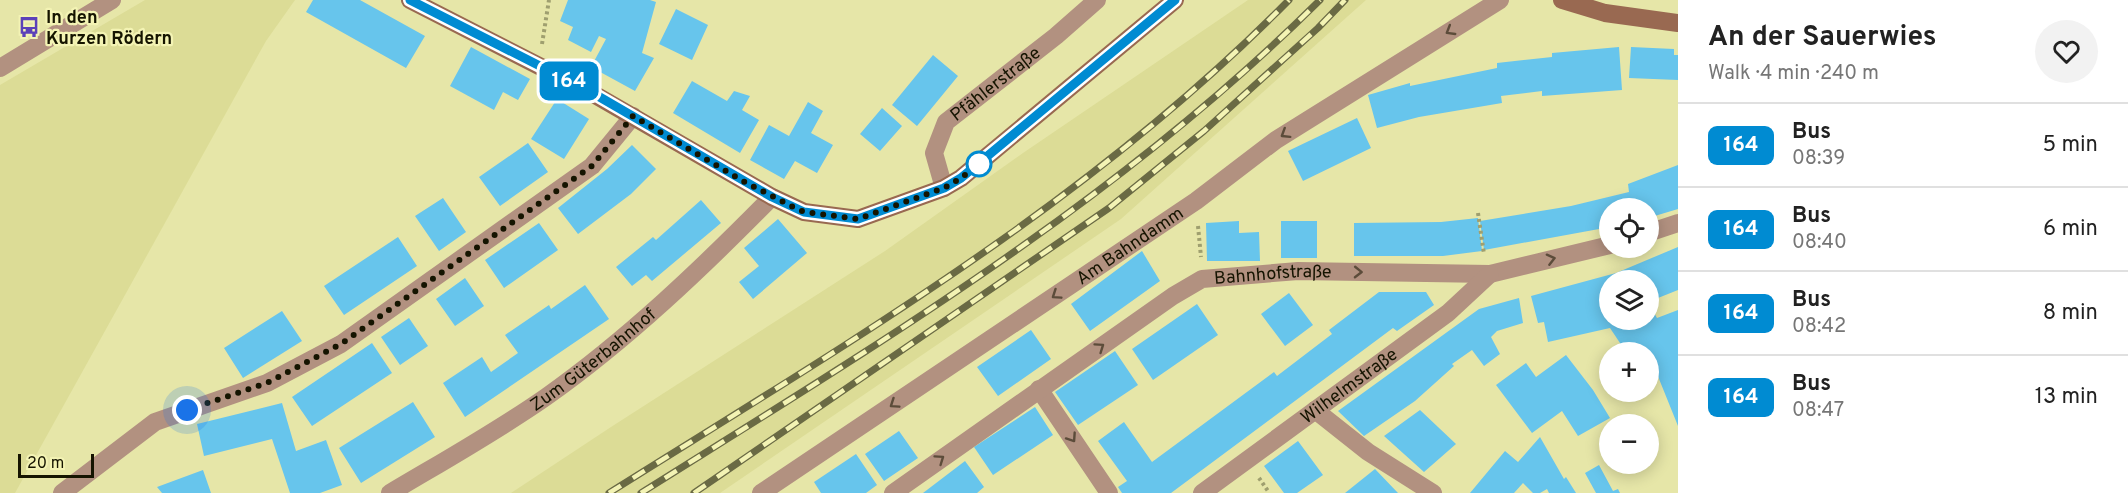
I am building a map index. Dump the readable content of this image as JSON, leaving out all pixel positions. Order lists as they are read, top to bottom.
{
  "streets": {
    "street": [
      "Pfählerstraße",
      "Am Bahndamm",
      "Bahnhofstraße",
      "Zum Güterbahnhof",
      "Wilhelmstraße"
    ]
  },
  "crossings": [
    ["Bahnhofstraße", "Wilhelmstraße"]
  ],
  "one_way": ["Am Bahndamm", "Bahnhofstraße"],
  "places": {
    "bus stop": ["In den Kurzen Rödern"]
  },
  "lines": ["bus line 164"],
  "scale_bar": "20 m",
  "page": {
    "on_map": "164",
    "heading": ["An der Sauerwies", "Walk · 4 min · 240 m"],
    "list": [
      {
        "mark": "164",
        "name": "Bus",
        "note": "08:39",
        "value": "5 min"
      },
      {
        "mark": "164",
        "name": "Bus",
        "note": "08:40",
        "value": "6 min"
      },
      {
        "mark": "164",
        "name": "Bus",
        "note": "08:42",
        "value": "8 min"
      },
      {
        "mark": "164",
        "name": "Bus",
        "note": "08:47",
        "value": "13 min"
      }
    ],
    "map_buttons": ["+", "−"],
    "scale": "20 m"
  }
}
